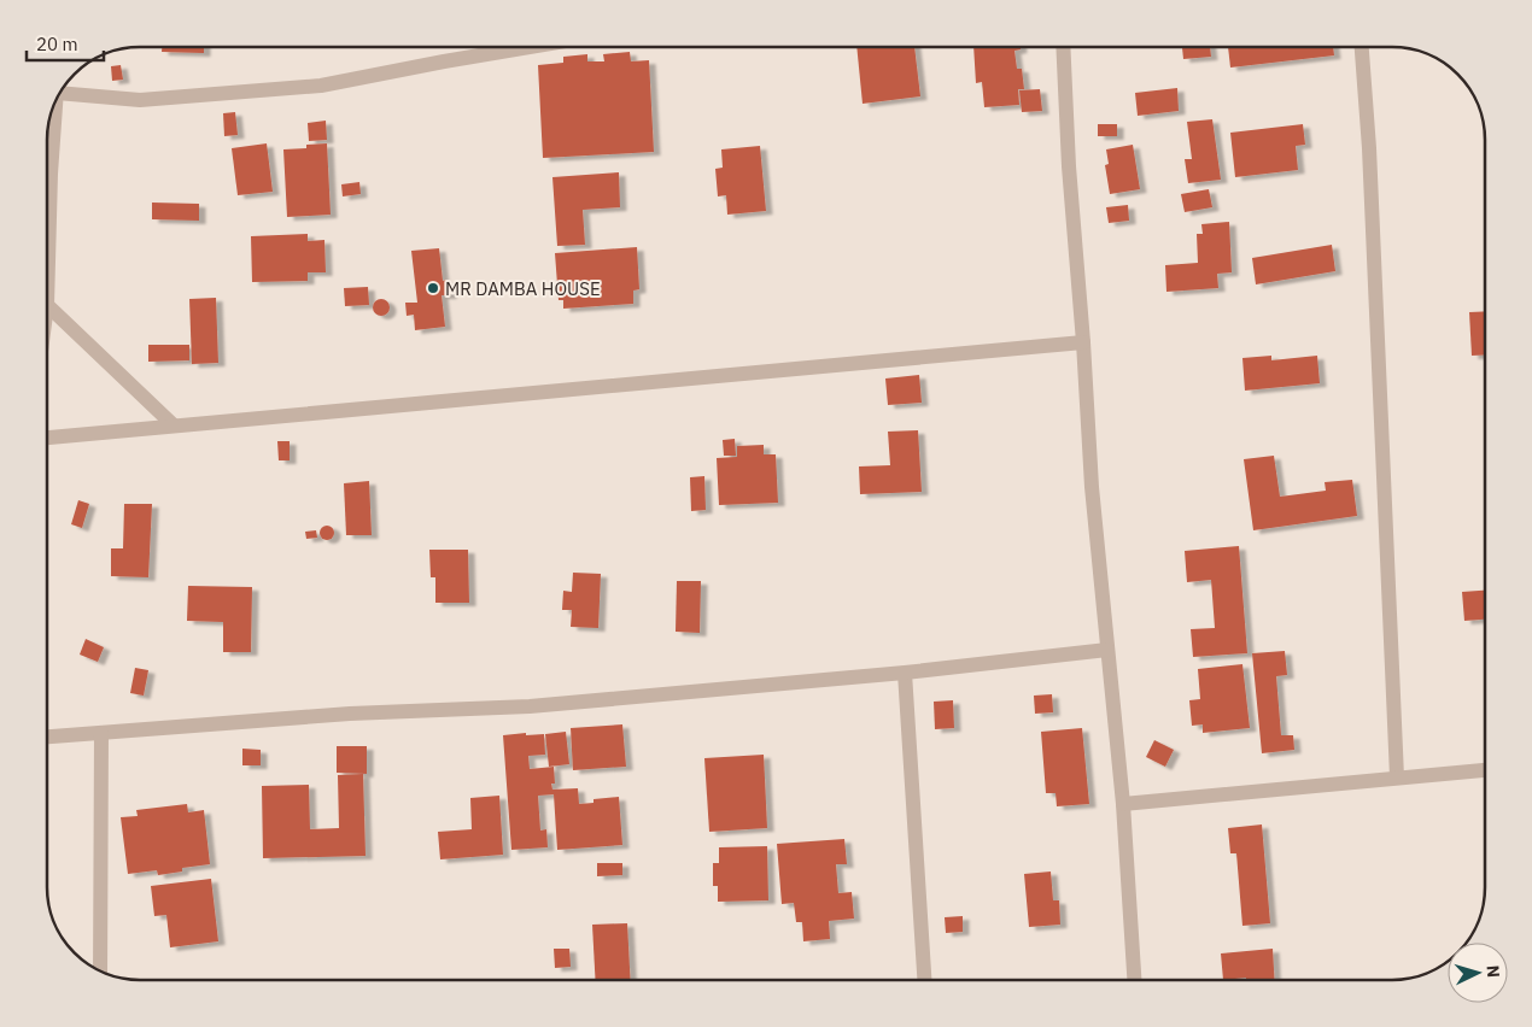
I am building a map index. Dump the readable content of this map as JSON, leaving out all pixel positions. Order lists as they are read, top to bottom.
{
  "places": ["MR DAMBA HOUSE"],
  "scale_bar": "20 m",
  "north": "right"
}
